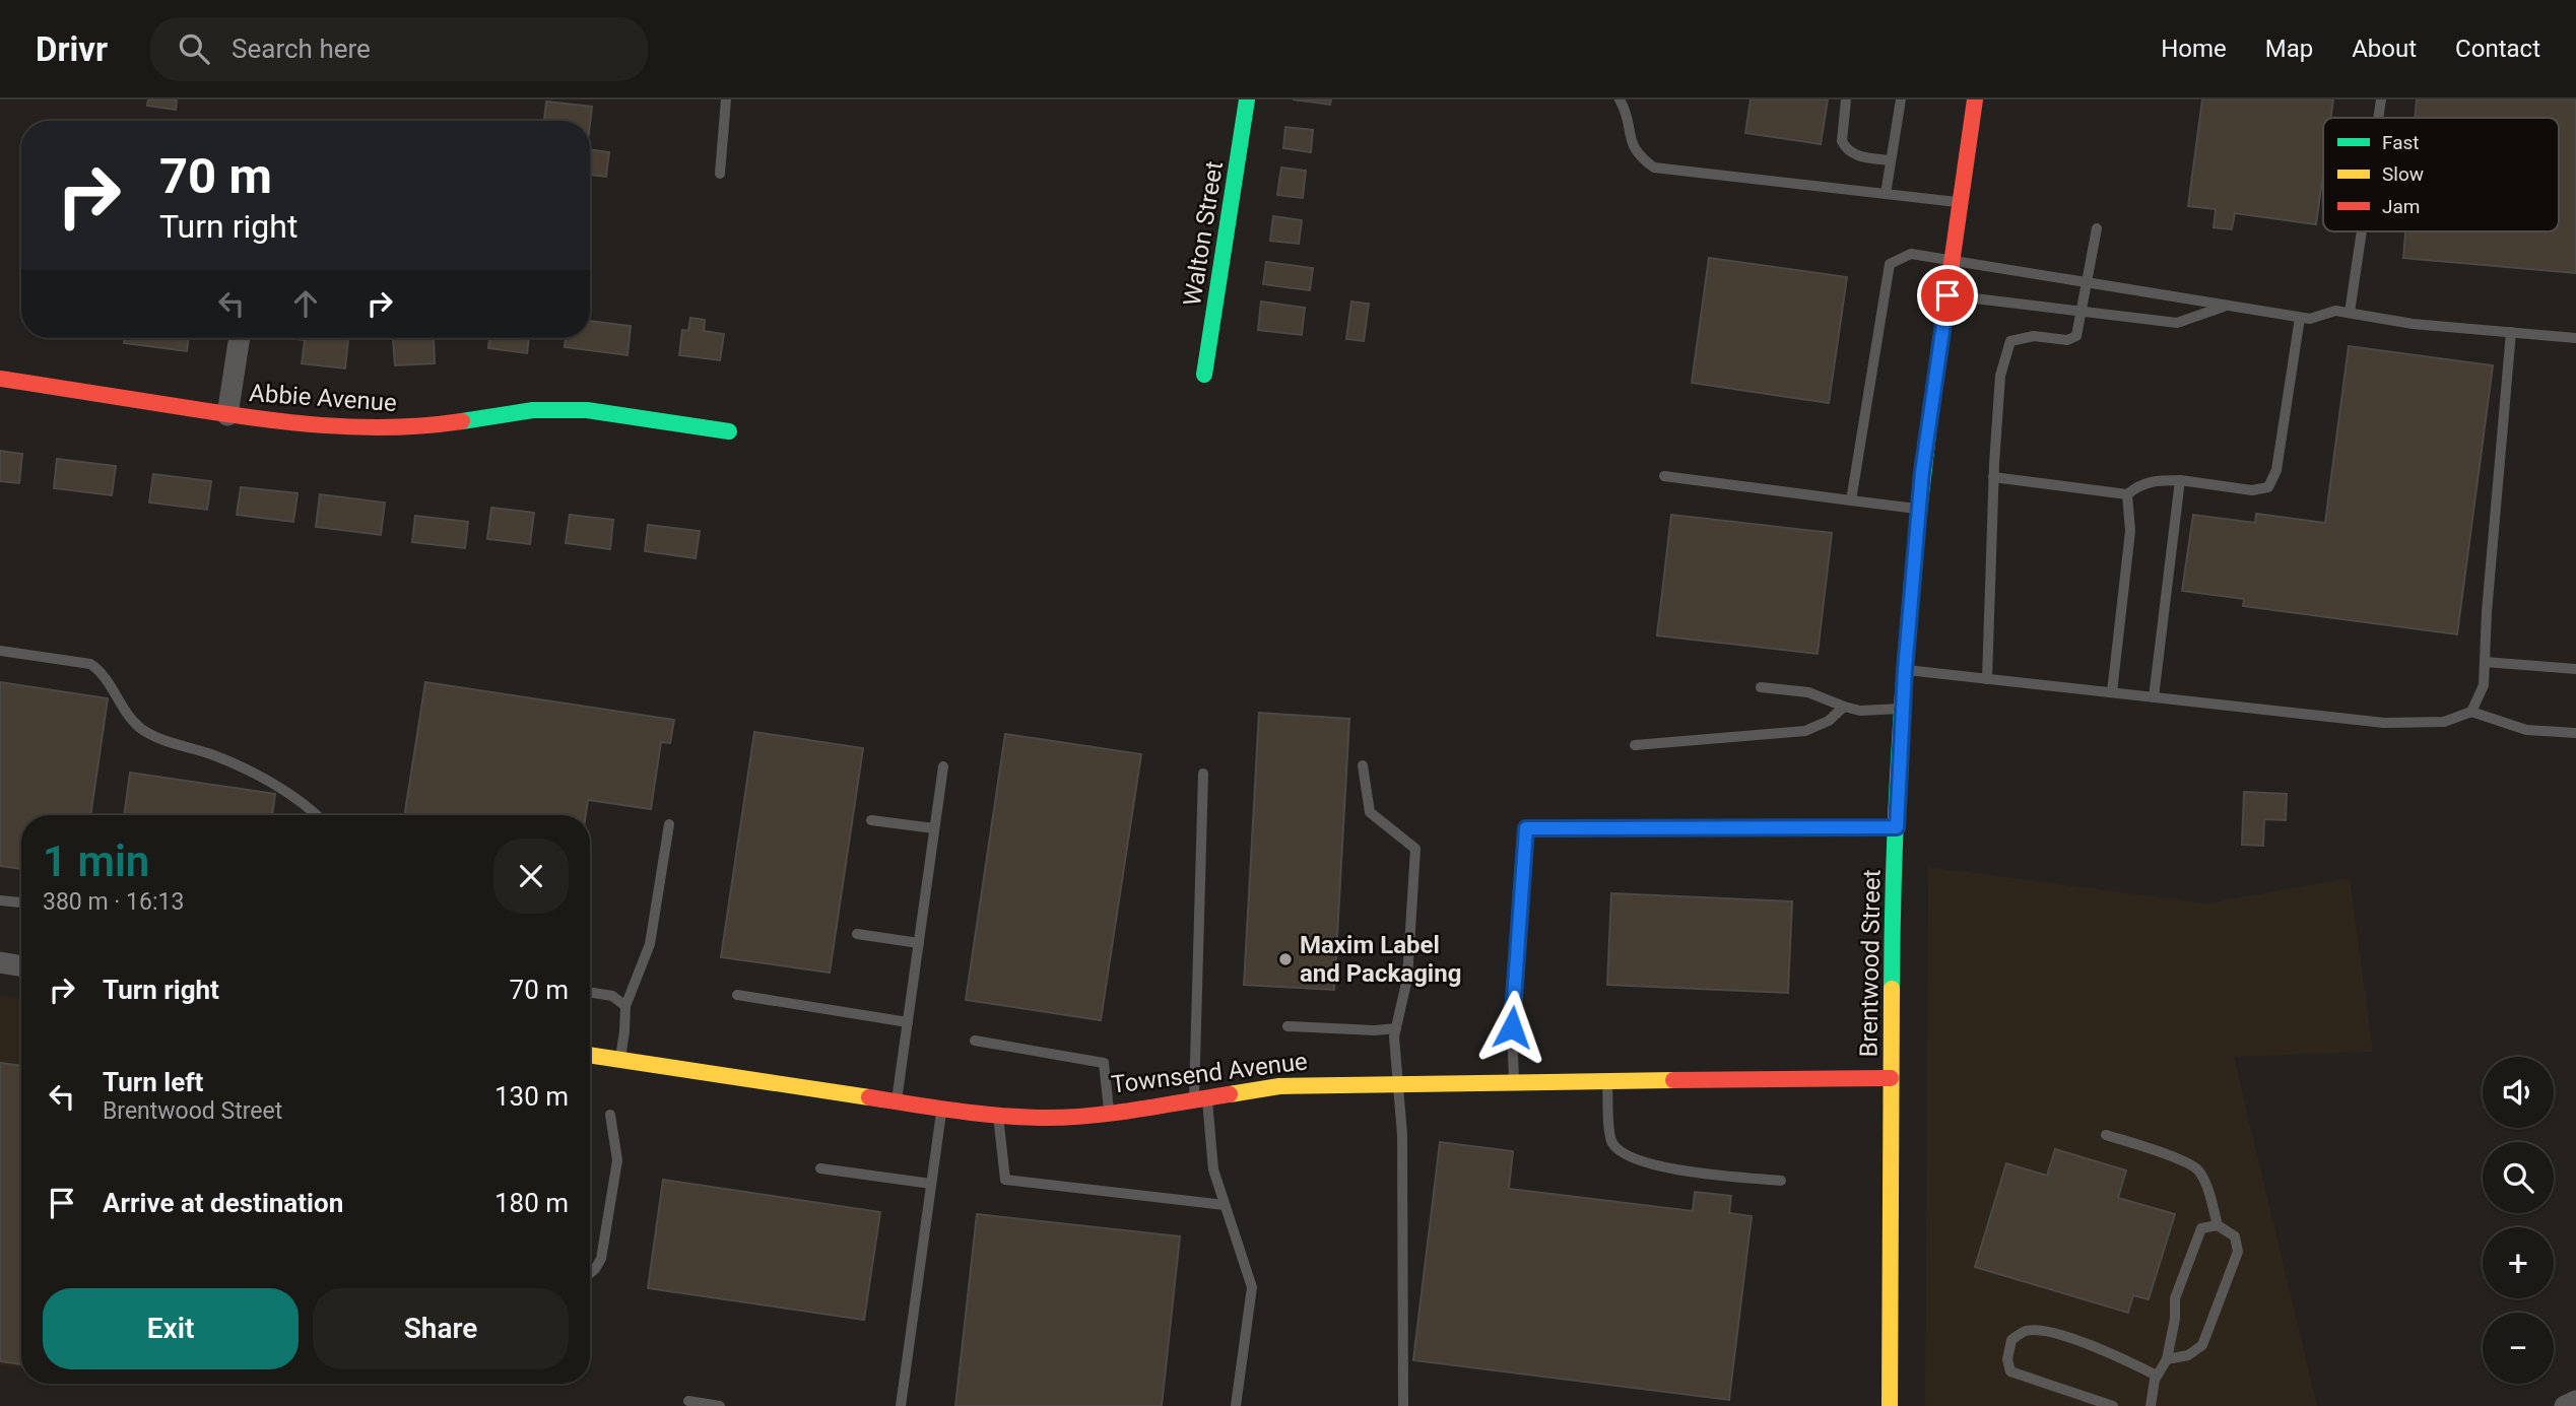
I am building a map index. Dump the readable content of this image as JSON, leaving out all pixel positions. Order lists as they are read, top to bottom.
{
  "streets": {
    "street": [
      "Walton Street",
      "Abbie Avenue",
      "Brentwood Street",
      "Townsend Avenue"
    ]
  },
  "crossings": [
    ["Brentwood Street", "Townsend Avenue"]
  ],
  "places": ["Maxim Label and Packaging"],
  "legend": ["Fast", "Slow", "Jam"],
  "page": {
    "header": "Drivr",
    "search": "Search here",
    "nav": [
      "Home",
      "Map",
      "About",
      "Contact"
    ],
    "turn": ["70 m", "Turn right"],
    "heading": ["1 min", "380 m · 16:13"],
    "list": [
      {
        "name": "Turn right",
        "value": "70 m"
      },
      {
        "name": "Turn left",
        "note": "Brentwood Street",
        "value": "130 m"
      },
      {
        "name": "Arrive at destination",
        "value": "180 m"
      }
    ],
    "map_buttons": ["+", "−"],
    "buttons": ["Exit", "Share"]
  }
}
